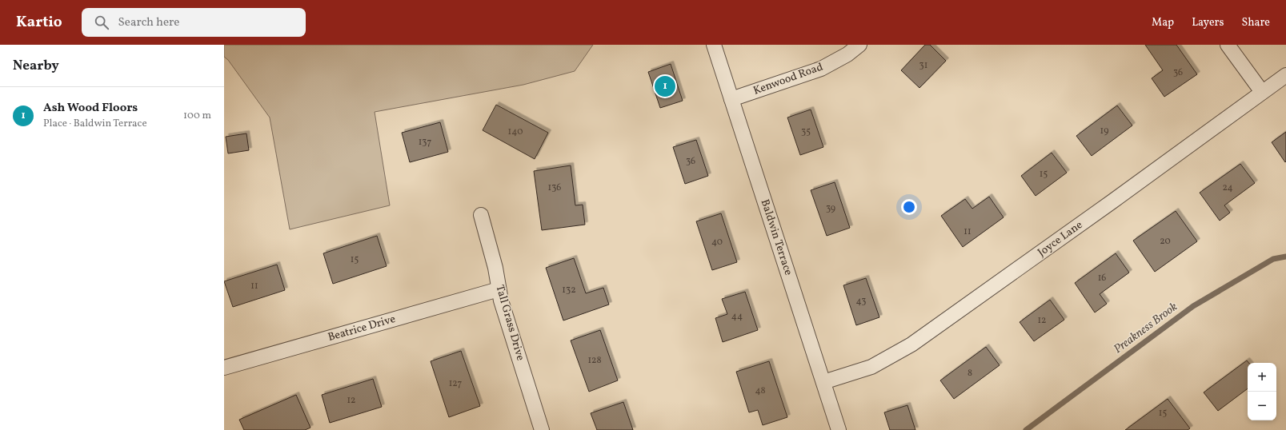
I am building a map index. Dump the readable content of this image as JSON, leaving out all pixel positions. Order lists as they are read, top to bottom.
{
  "streets": {
    "street": [
      "Kenwood Road",
      "Baldwin Terrace",
      "Joyce Lane",
      "Tall Grass Drive",
      "Beatrice Drive"
    ]
  },
  "crossings": [
    ["Kenwood Road", "Baldwin Terrace"],
    ["Baldwin Terrace", "Joyce Lane"],
    ["Tall Grass Drive", "Beatrice Drive"]
  ],
  "water": ["Preakness Brook"],
  "house_numbers": [
    "31",
    "36",
    "19",
    "140",
    "35",
    "137",
    "36",
    "15",
    "136",
    "24",
    "39",
    "11",
    "20",
    "40",
    "15",
    "16",
    "11",
    "132",
    "43",
    "44",
    "12",
    "128",
    "8",
    "127",
    "48",
    "12",
    "15"
  ],
  "page": {
    "header": "Kartio",
    "search": "Search here",
    "nav": ["Map", "Layers", "Share"],
    "heading": "Nearby",
    "pins": "1",
    "list": [
      {
        "mark": "1",
        "name": "Ash Wood Floors",
        "note": "Place · Baldwin Terrace",
        "value": "100 m"
      }
    ],
    "map_buttons": ["+", "−"]
  }
}
